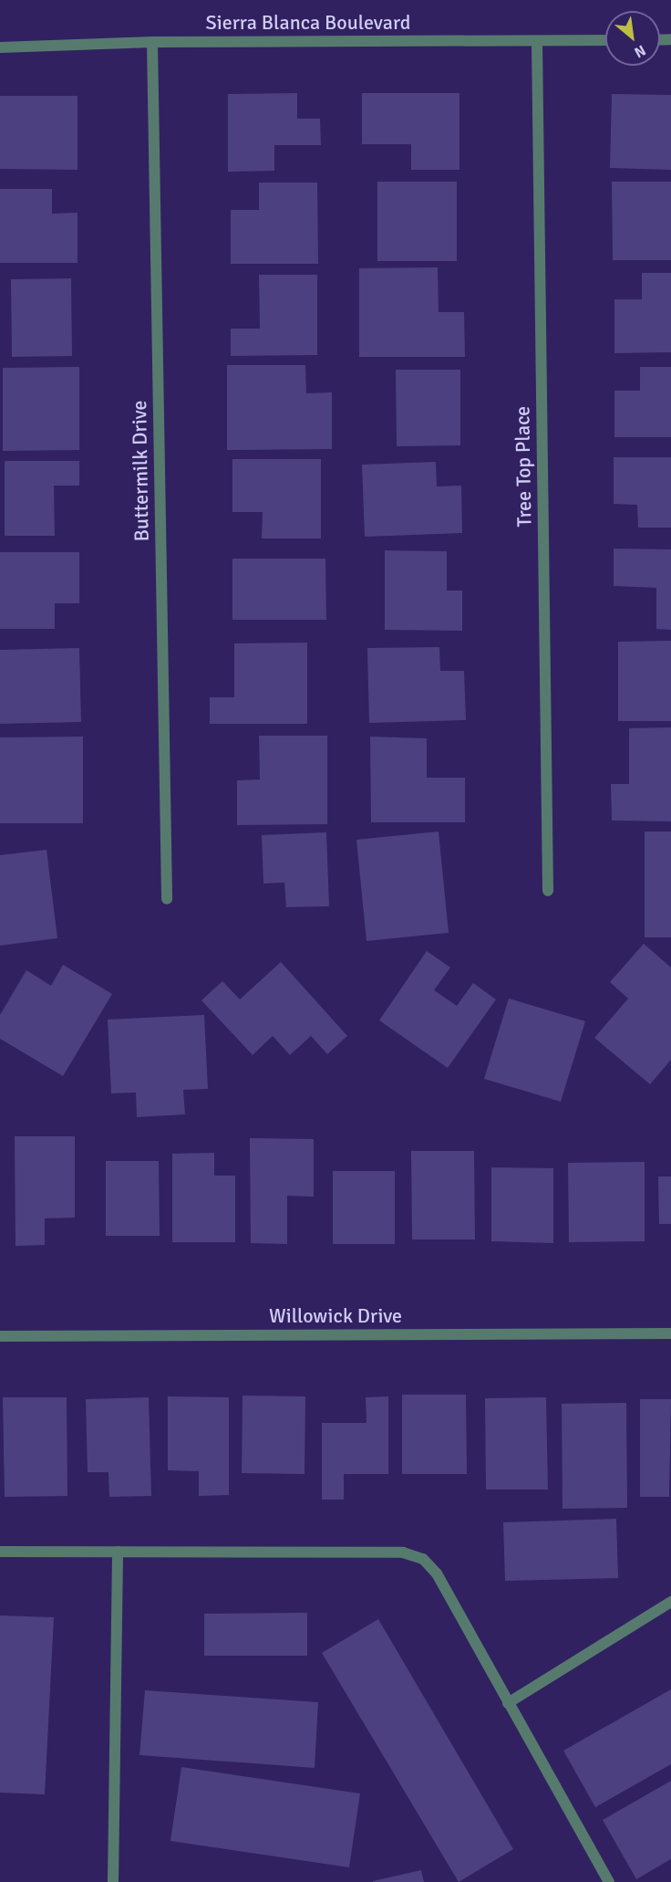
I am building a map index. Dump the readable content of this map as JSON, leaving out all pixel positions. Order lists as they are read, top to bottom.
{
  "streets": {
    "street": [
      "Sierra Blanca Boulevard",
      "Tree Top Place",
      "Buttermilk Drive",
      "Willowick Drive"
    ]
  },
  "crossings": [
    ["Sierra Blanca Boulevard", "Tree Top Place"],
    ["Sierra Blanca Boulevard", "Buttermilk Drive"]
  ],
  "north": "bottom right"
}
